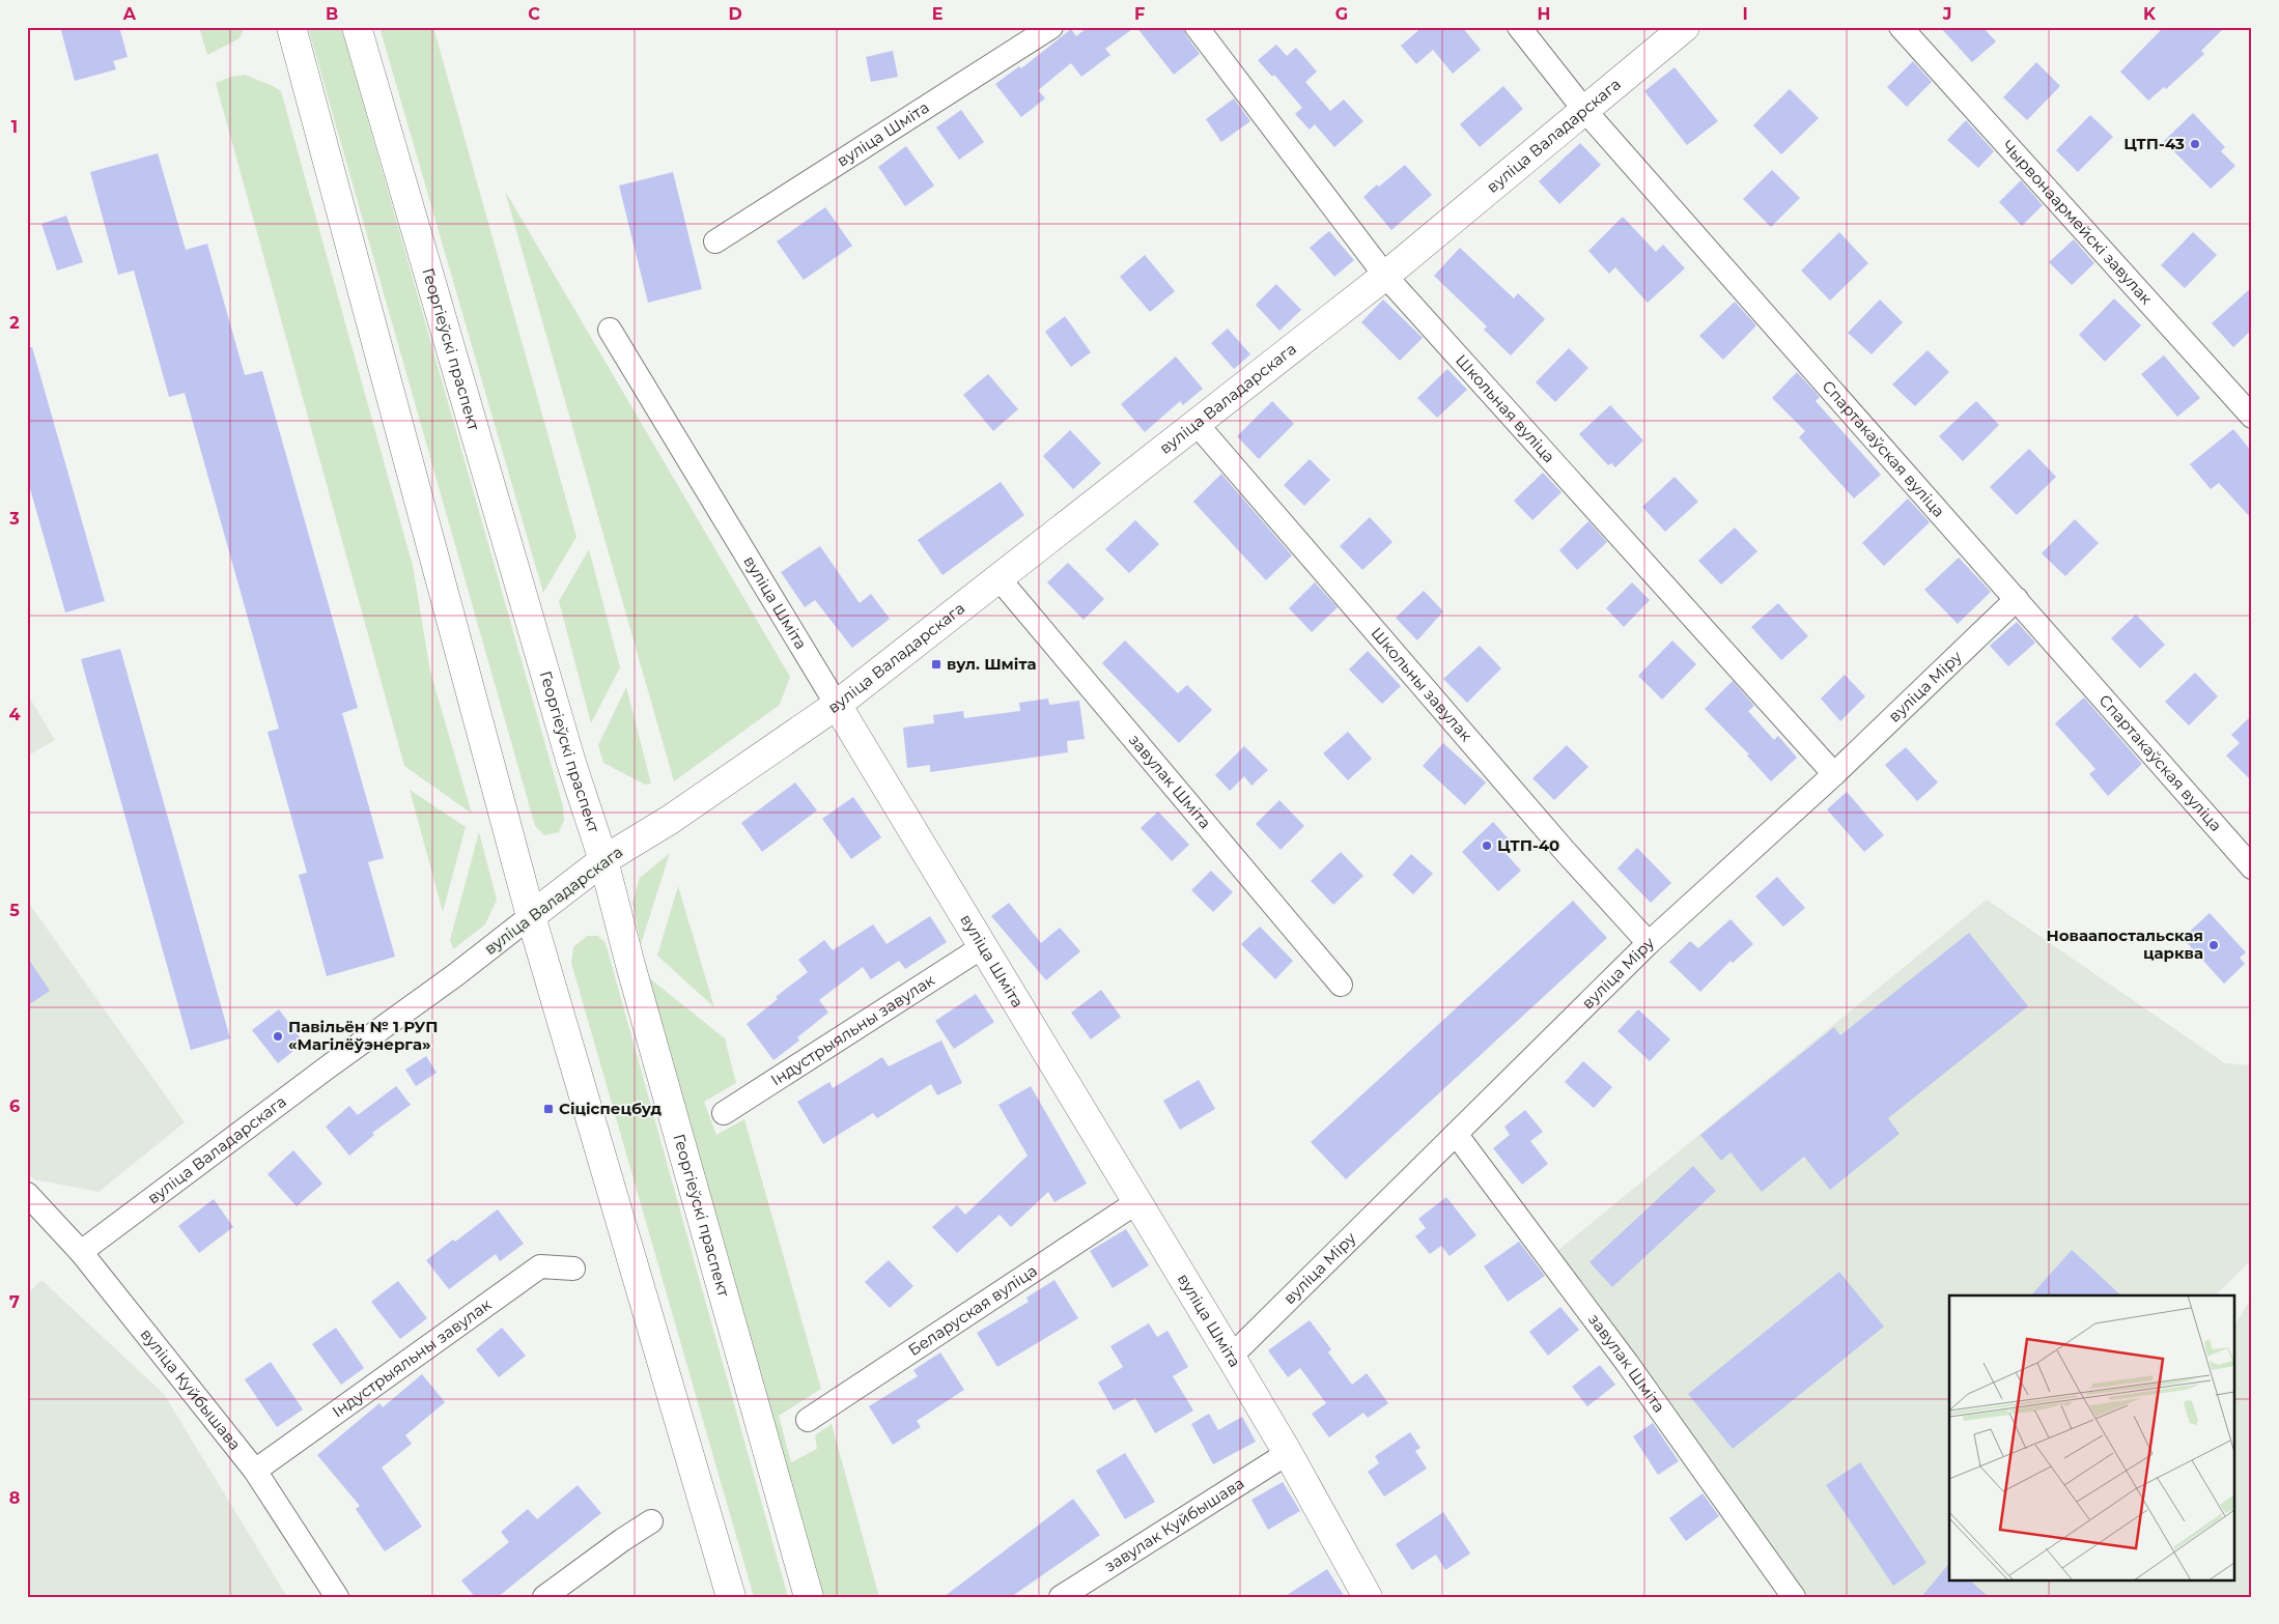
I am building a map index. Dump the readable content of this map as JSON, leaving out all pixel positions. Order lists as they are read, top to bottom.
{
  "streets": {
    "main road": ["вуліца Шміта", "вуліца Валадарскага", "Георгіеўскі праспект"],
    "street": [
      "Чырвонаармейскі завулак",
      "Школьная вуліца",
      "Спартакаўская вуліца",
      "Школьны завулак",
      "вуліца Міру",
      "завулак Шміта",
      "Індустрыяльны завулак",
      "Беларуская вуліца",
      "вуліца Куйбышава",
      "завулак Куйбышава"
    ]
  },
  "crossings": [
    ["вуліца Шміта", "вуліца Валадарскага"],
    ["вуліца Шміта", "вуліца Міру"],
    ["вуліца Шміта", "Індустрыяльны завулак"],
    ["вуліца Шміта", "Беларуская вуліца"],
    ["вуліца Шміта", "завулак Куйбышава"],
    ["вуліца Валадарскага", "Георгіеўскі праспект"],
    ["вуліца Валадарскага", "Школьная вуліца"],
    ["вуліца Валадарскага", "Спартакаўская вуліца"],
    ["вуліца Валадарскага", "Школьны завулак"],
    ["вуліца Валадарскага", "завулак Шміта"],
    ["вуліца Валадарскага", "вуліца Куйбышава"],
    ["Школьная вуліца", "вуліца Міру"],
    ["Спартакаўская вуліца", "вуліца Міру"],
    ["Школьны завулак", "вуліца Міру"],
    ["вуліца Міру", "завулак Шміта"],
    ["Індустрыяльны завулак", "вуліца Куйбышава"]
  ],
  "places": {
    "other": [
      "ЦТП-43",
      "ЦТП-40",
      "Новаапостальская царква",
      "Павільён № 1 РУП «Магілёўэнерга»"
    ],
    "transit": ["вул. Шміта", "Сіціспецбуд"]
  },
  "grid": {
    "columns": [
      "A",
      "B",
      "C",
      "D",
      "E",
      "F",
      "G",
      "H",
      "I",
      "J",
      "K"
    ],
    "rows": [
      "1",
      "2",
      "3",
      "4",
      "5",
      "6",
      "7",
      "8"
    ]
  }
}
